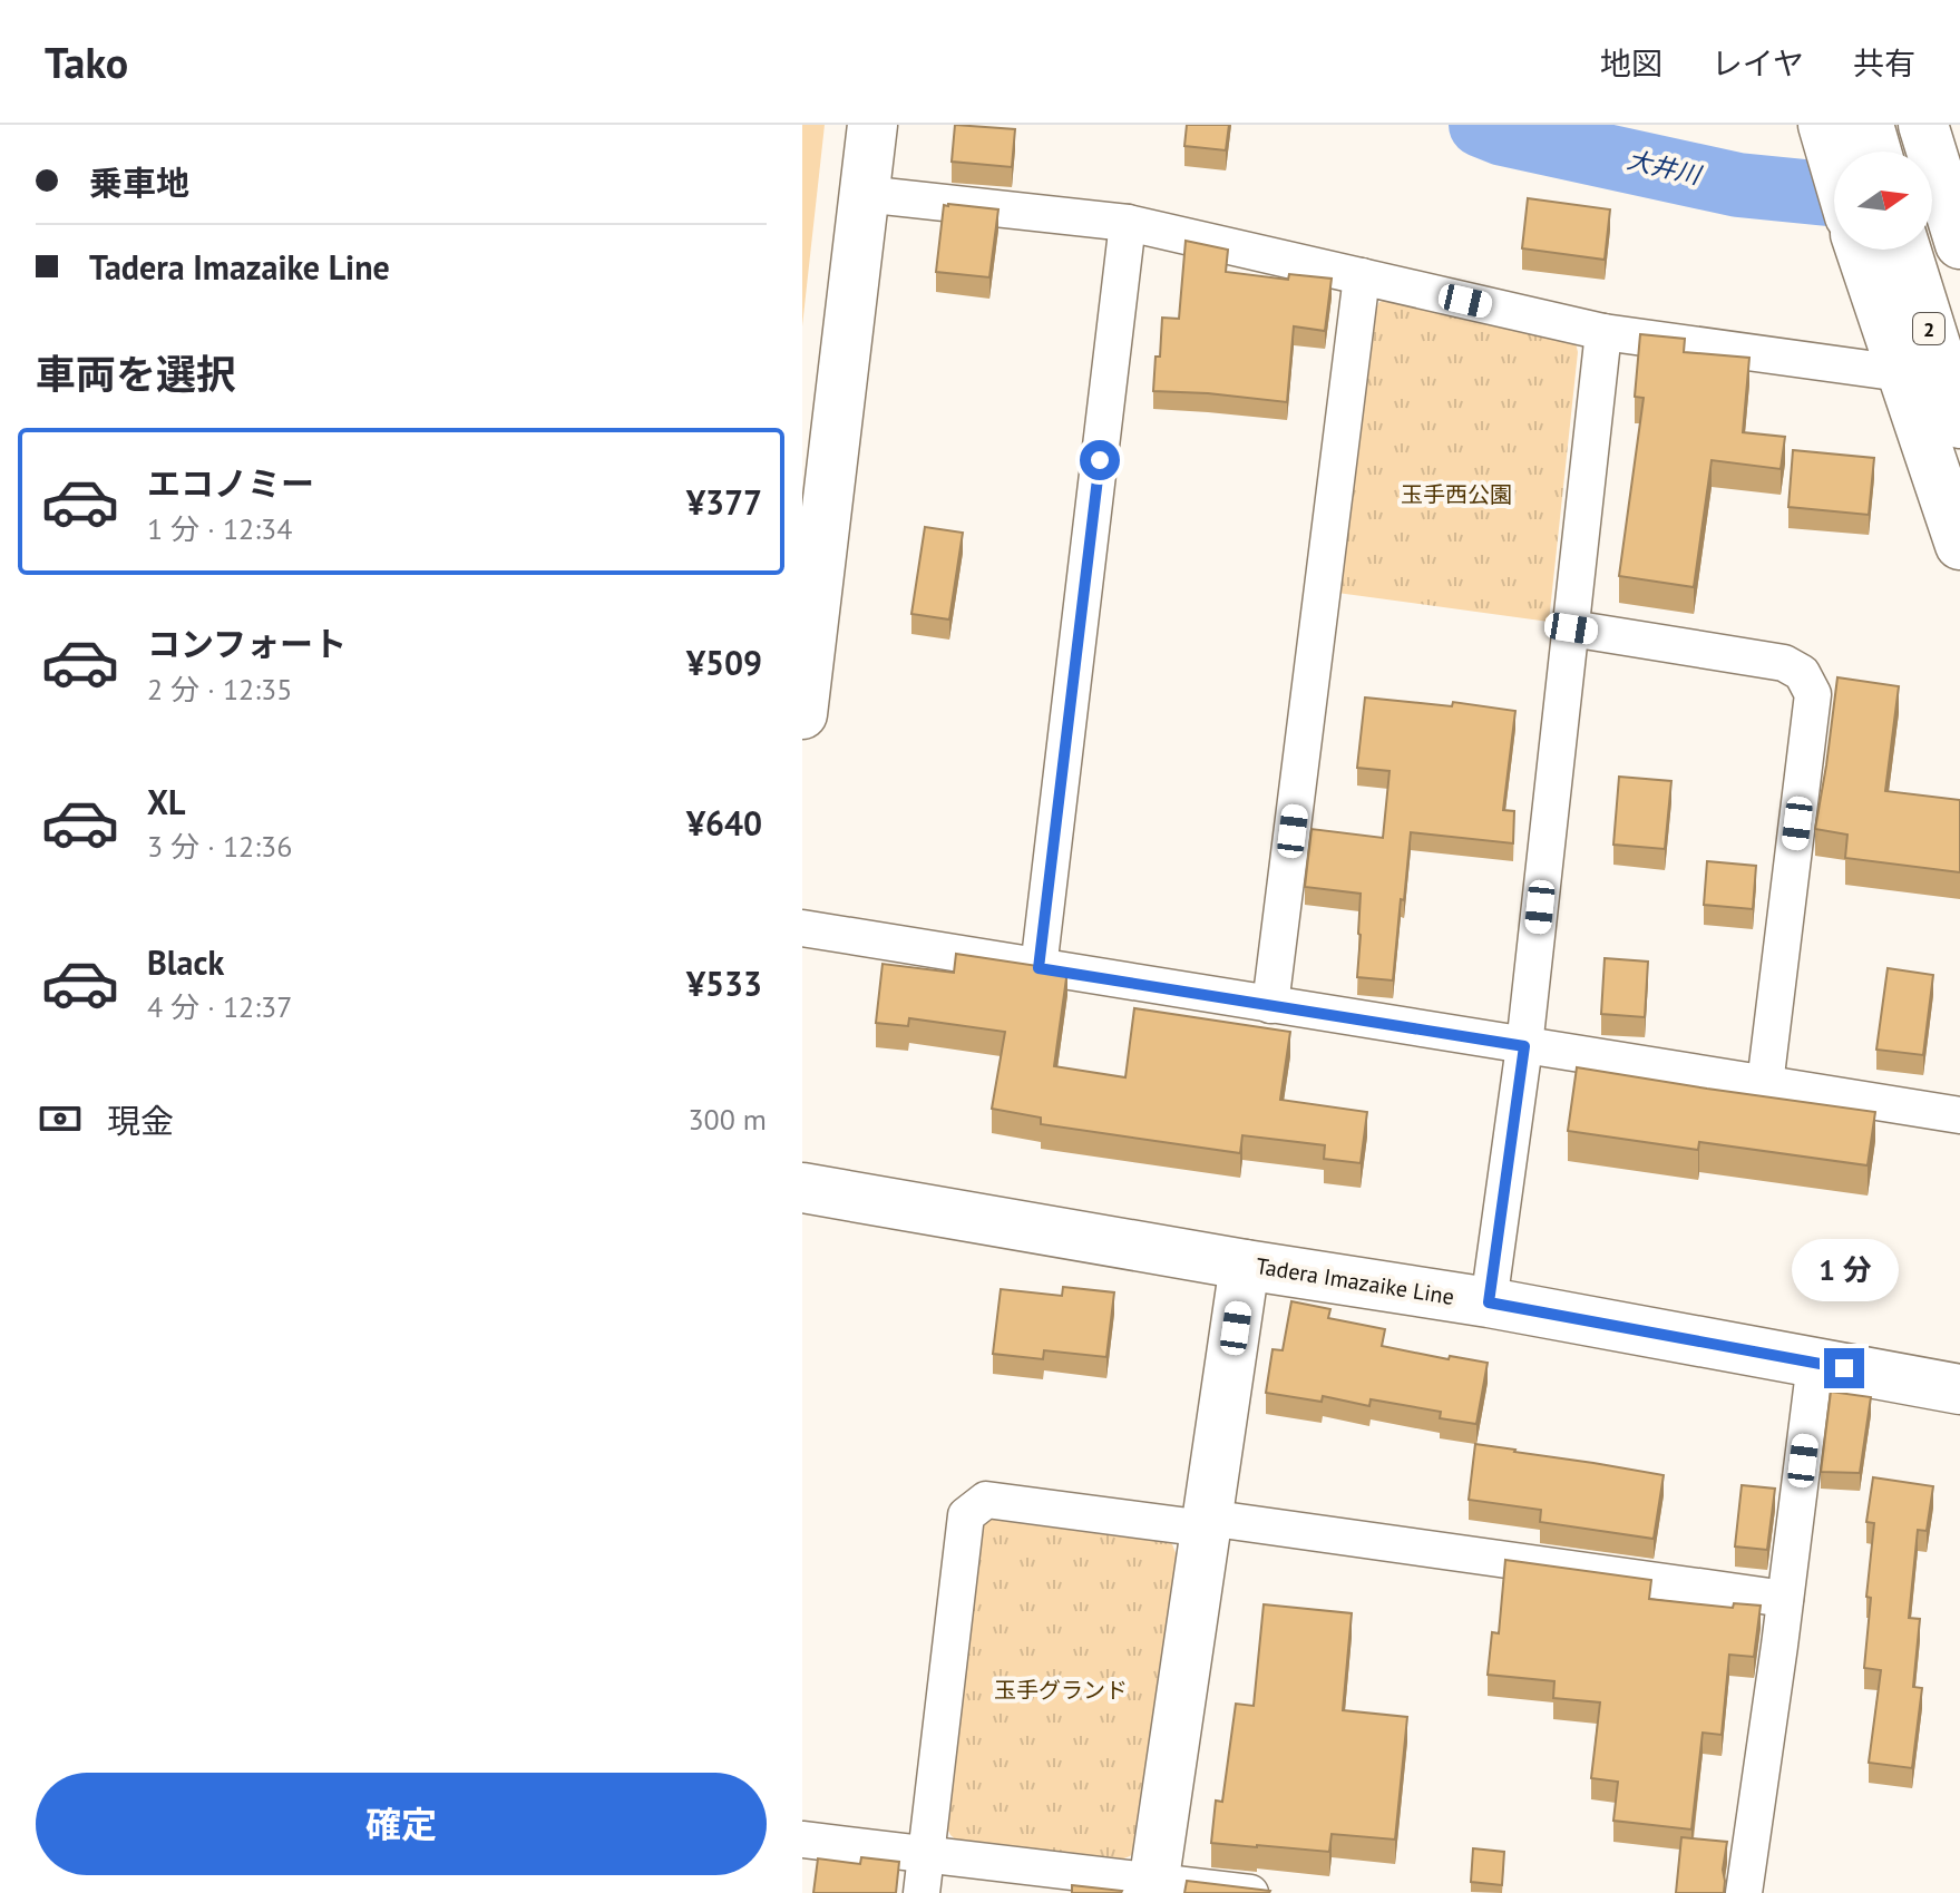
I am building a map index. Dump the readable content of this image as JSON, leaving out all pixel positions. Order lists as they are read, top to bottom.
{
  "streets": {
    "main road": ["2", "Tadera Imazaike Line"]
  },
  "water": ["大井川"],
  "parks": ["玉手西公園", "玉手グランド"],
  "north": "right",
  "page": {
    "header": "Tako",
    "nav": ["地図", "レイヤ", "共有"],
    "banner": ["乗車地", "Tadera Imazaike Line"],
    "heading": "車両を選択",
    "list": [
      {
        "name": "エコノミー",
        "note": "1 分 · 12:34",
        "value": "¥377"
      },
      {
        "name": "コンフォート",
        "note": "2 分 · 12:35",
        "value": "¥509"
      },
      {
        "name": "XL",
        "note": "3 分 · 12:36",
        "value": "¥640"
      },
      {
        "name": "Black",
        "note": "4 分 · 12:37",
        "value": "¥533"
      }
    ],
    "pay": ["現金", "300 m"],
    "bubble": "1 分",
    "buttons": "確定"
  }
}
